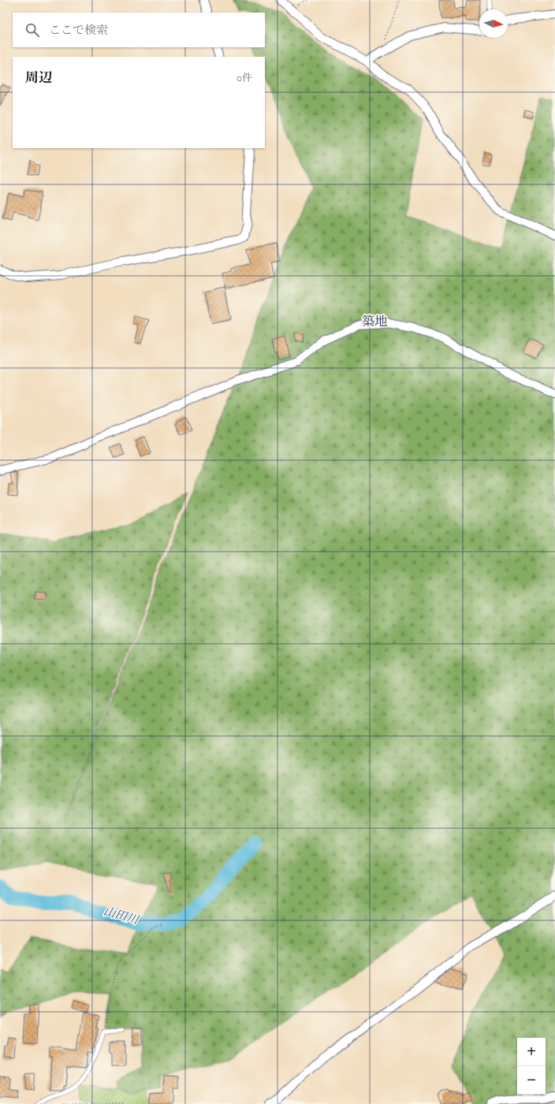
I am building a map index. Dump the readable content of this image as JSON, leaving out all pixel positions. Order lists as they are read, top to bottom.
{
  "districts": ["築地"],
  "water": ["山田川"],
  "north": "right",
  "page": {
    "search": "ここで検索",
    "heading": ["周辺", "0件"],
    "map_buttons": ["+", "−"]
  }
}
